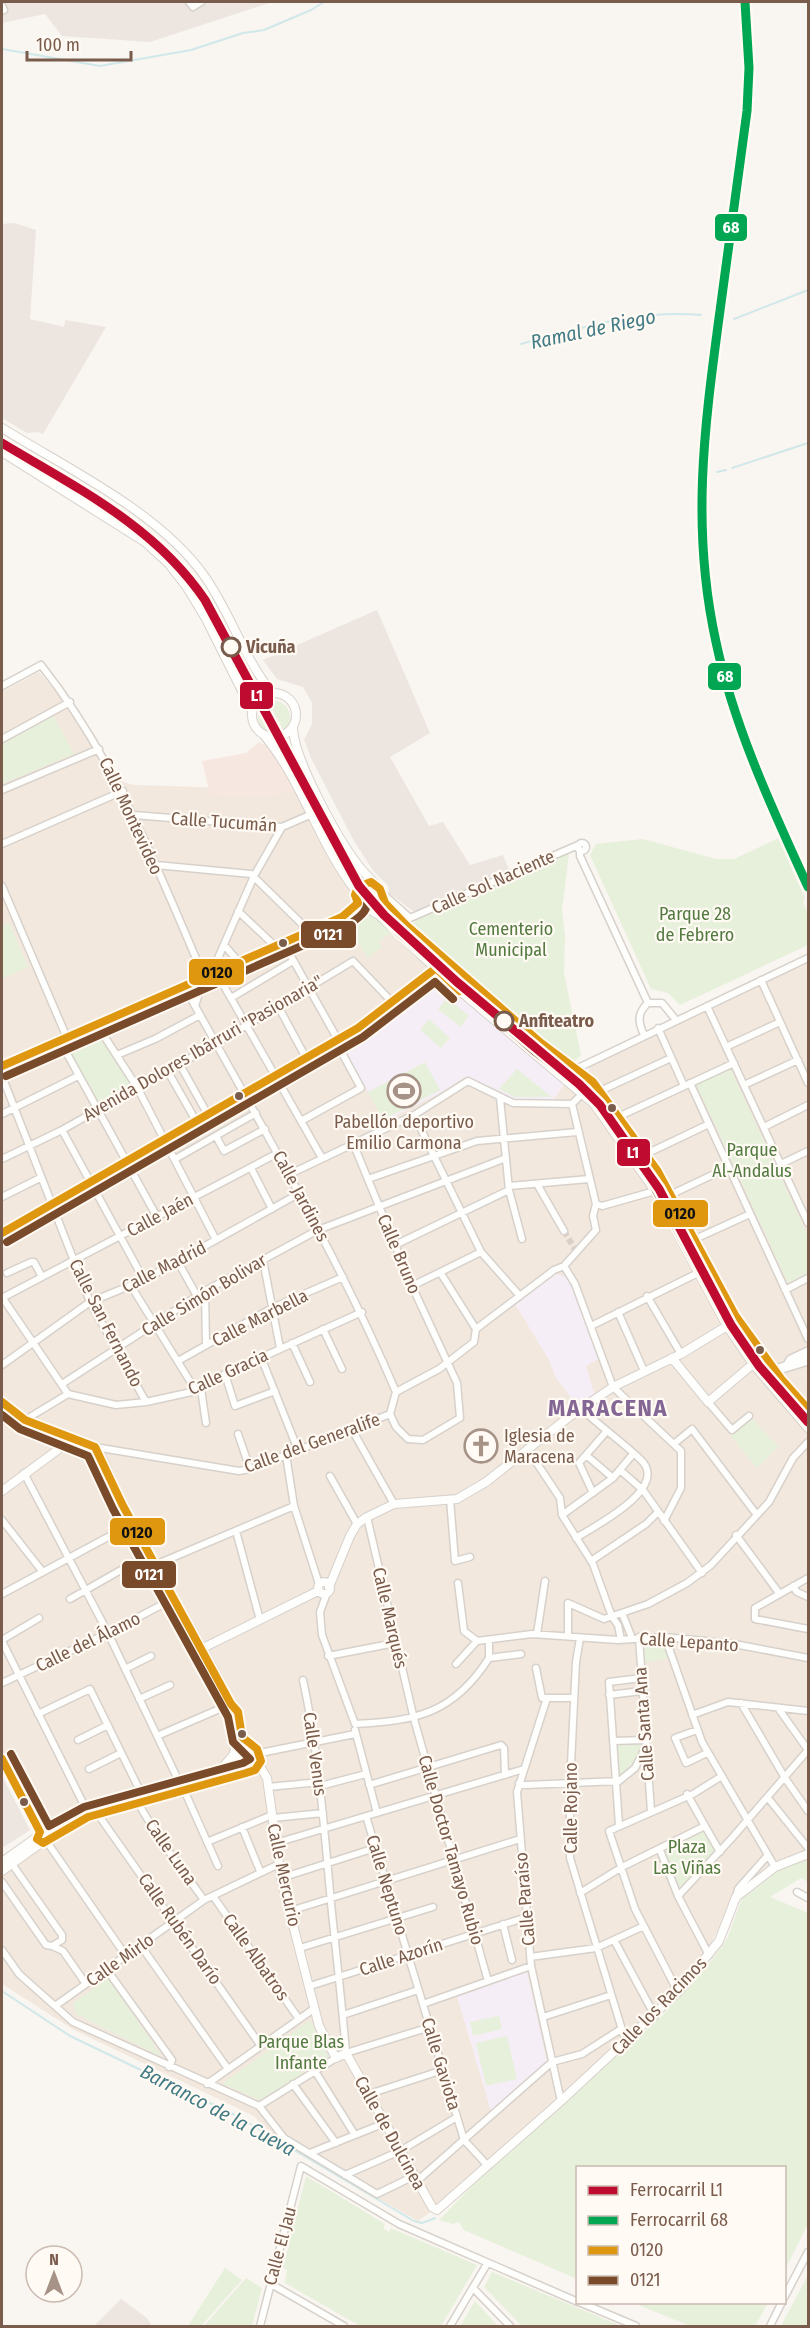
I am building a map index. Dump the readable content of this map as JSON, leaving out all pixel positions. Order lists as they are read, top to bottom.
{
  "streets": {
    "street": [
      "Calle Montevideo",
      "Calle Tucumán",
      "Calle Sol Naciente",
      "Avenida Dolores Ibárruri \"Pasionaria\"",
      "Calle Jardines",
      "Calle Jaén",
      "Calle Bruno",
      "Calle Madrid",
      "Calle Simón Bolivar",
      "Calle Marbella",
      "Calle San Fernando",
      "Calle Gracia",
      "Calle del Generalife",
      "Calle Marqués",
      "Calle del Álamo",
      "Calle Lepanto",
      "Calle Santa Ana",
      "Calle Venus",
      "Calle Rojano",
      "Calle Doctor Tamayo Rubio",
      "Calle Luna",
      "Calle Mercurio",
      "Calle Neptuno",
      "Calle Paraíso",
      "Calle Rubén Darío",
      "Calle Albatros",
      "Calle Azorín",
      "Calle Mirlo",
      "Calle los Racimos",
      "Calle Gaviota",
      "Calle de Dulcinea",
      "Calle El Jau"
    ]
  },
  "crossings": [
    ["Calle Montevideo", "Calle Tucumán"],
    ["Calle Montevideo", "Avenida Dolores Ibárruri \"Pasionaria\""],
    ["Avenida Dolores Ibárruri \"Pasionaria\"", "Calle Jardines"],
    ["Avenida Dolores Ibárruri \"Pasionaria\"", "Calle San Fernando"],
    ["Calle Jardines", "Calle Jaén"],
    ["Calle Jardines", "Calle Bruno"],
    ["Calle Jardines", "Calle Madrid"],
    ["Calle Jardines", "Calle Simón Bolivar"],
    ["Calle Jardines", "Calle Marbella"],
    ["Calle Jardines", "Calle Gracia"],
    ["Calle Jardines", "Calle del Generalife"],
    ["Calle Jaén", "Calle San Fernando"],
    ["Calle Bruno", "Calle Simón Bolivar"],
    ["Calle Bruno", "Calle del Generalife"],
    ["Calle Madrid", "Calle San Fernando"],
    ["Calle Simón Bolivar", "Calle San Fernando"],
    ["Calle San Fernando", "Calle Gracia"],
    ["Calle Marqués", "Calle Doctor Tamayo Rubio"],
    ["Calle Lepanto", "Calle Santa Ana"],
    ["Calle Lepanto", "Calle Rojano"],
    ["Calle Venus", "Calle Azorín"],
    ["Calle Venus", "Calle de Dulcinea"],
    ["Calle Rojano", "Calle los Racimos"],
    ["Calle Doctor Tamayo Rubio", "Calle Azorín"],
    ["Calle Luna", "Calle Mirlo"],
    ["Calle Mercurio", "Calle Azorín"],
    ["Calle Mercurio", "Calle Mirlo"],
    ["Calle Neptuno", "Calle Azorín"],
    ["Calle Neptuno", "Calle Gaviota"],
    ["Calle Paraíso", "Calle Azorín"],
    ["Calle Paraíso", "Calle los Racimos"],
    ["Calle Rubén Darío", "Calle Mirlo"],
    ["Calle Albatros", "Calle Mirlo"],
    ["Calle Azorín", "Calle Gaviota"],
    ["Calle los Racimos", "Calle Gaviota"],
    ["Calle los Racimos", "Calle de Dulcinea"]
  ],
  "districts": ["MARACENA"],
  "water": ["Ramal de Riego", "Barranco de la Cueva"],
  "parks": [
    "Parque 28 de Febrero",
    "Cementerio Municipal",
    "Parque Al-Andalus",
    "Plaza Las Viñas",
    "Parque Blas Infante"
  ],
  "places": {
    "other": ["Vicuña", "Anfiteatro"],
    "sports": ["Pabellón deportivo Emilio Carmona"],
    "church": ["Iglesia de Maracena"]
  },
  "lines": [
    "rail line 68",
    "rail line L1",
    "transit line 0120",
    "transit line 0121"
  ],
  "legend": [
    "Ferrocarril L1",
    "Ferrocarril 68",
    "0120",
    "0121"
  ],
  "scale_bar": "100 m",
  "north": "top"
}
